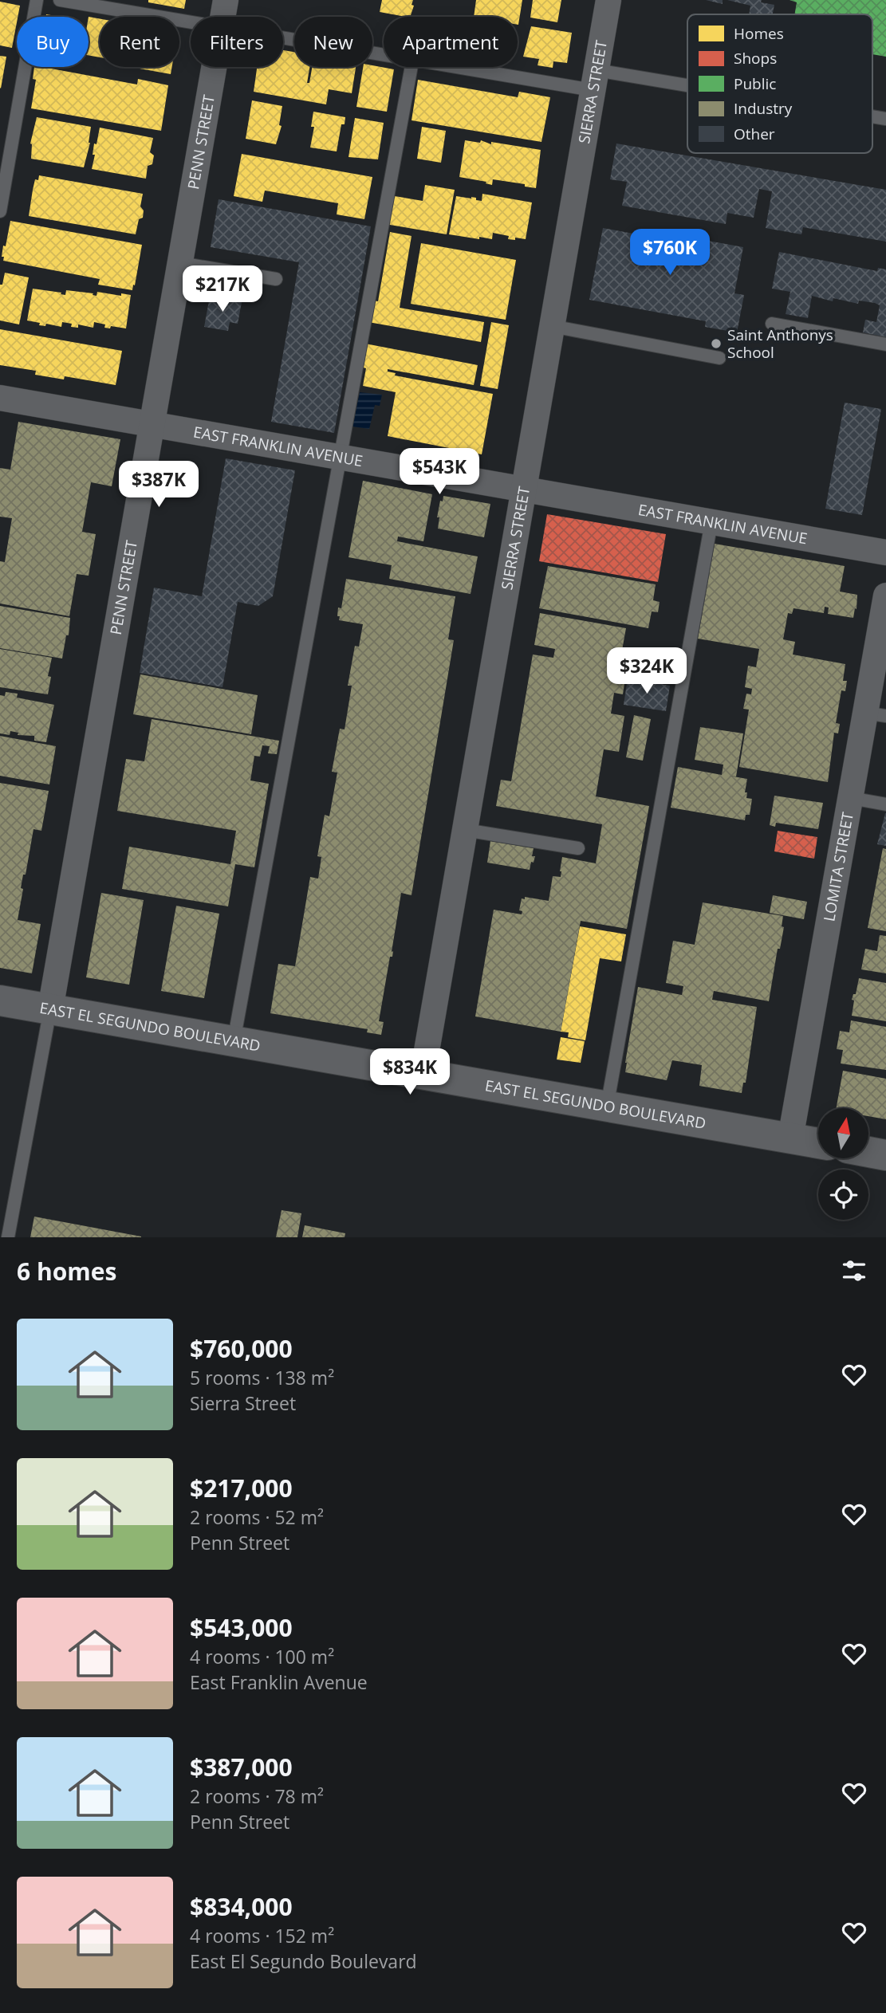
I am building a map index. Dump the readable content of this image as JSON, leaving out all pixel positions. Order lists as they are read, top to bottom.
{
  "streets": {
    "main road": ["EAST EL SEGUNDO BOULEVARD"],
    "street": [
      "SIERRA STREET",
      "PENN STREET",
      "EAST FRANKLIN AVENUE",
      "LOMITA STREET"
    ]
  },
  "crossings": [
    ["SIERRA STREET", "EAST FRANKLIN AVENUE"],
    ["SIERRA STREET", "EAST EL SEGUNDO BOULEVARD"],
    ["PENN STREET", "EAST FRANKLIN AVENUE"],
    ["PENN STREET", "EAST EL SEGUNDO BOULEVARD"],
    ["LOMITA STREET", "EAST EL SEGUNDO BOULEVARD"]
  ],
  "places": ["Saint Anthonys School"],
  "legend": [
    "Homes",
    "Shops",
    "Public",
    "Industry",
    "Other"
  ],
  "north": "top",
  "page": {
    "chip": [
      "Buy",
      "Rent",
      "Filters",
      "New",
      "Apartment"
    ],
    "price": [
      "$760K",
      "$217K",
      "$543K",
      "$387K",
      "$324K",
      "$834K"
    ],
    "heading": "6 homes",
    "list": [
      {
        "name": "$760,000",
        "note": "5 rooms · 138 m² · Sierra Street"
      },
      {
        "name": "$217,000",
        "note": "2 rooms · 52 m² · Penn Street"
      },
      {
        "name": "$543,000",
        "note": "4 rooms · 100 m² · East Franklin Avenue"
      },
      {
        "name": "$387,000",
        "note": "2 rooms · 78 m² · Penn Street"
      },
      {
        "name": "$834,000",
        "note": "4 rooms · 152 m² · East El Segundo Boulevard"
      }
    ]
  }
}
